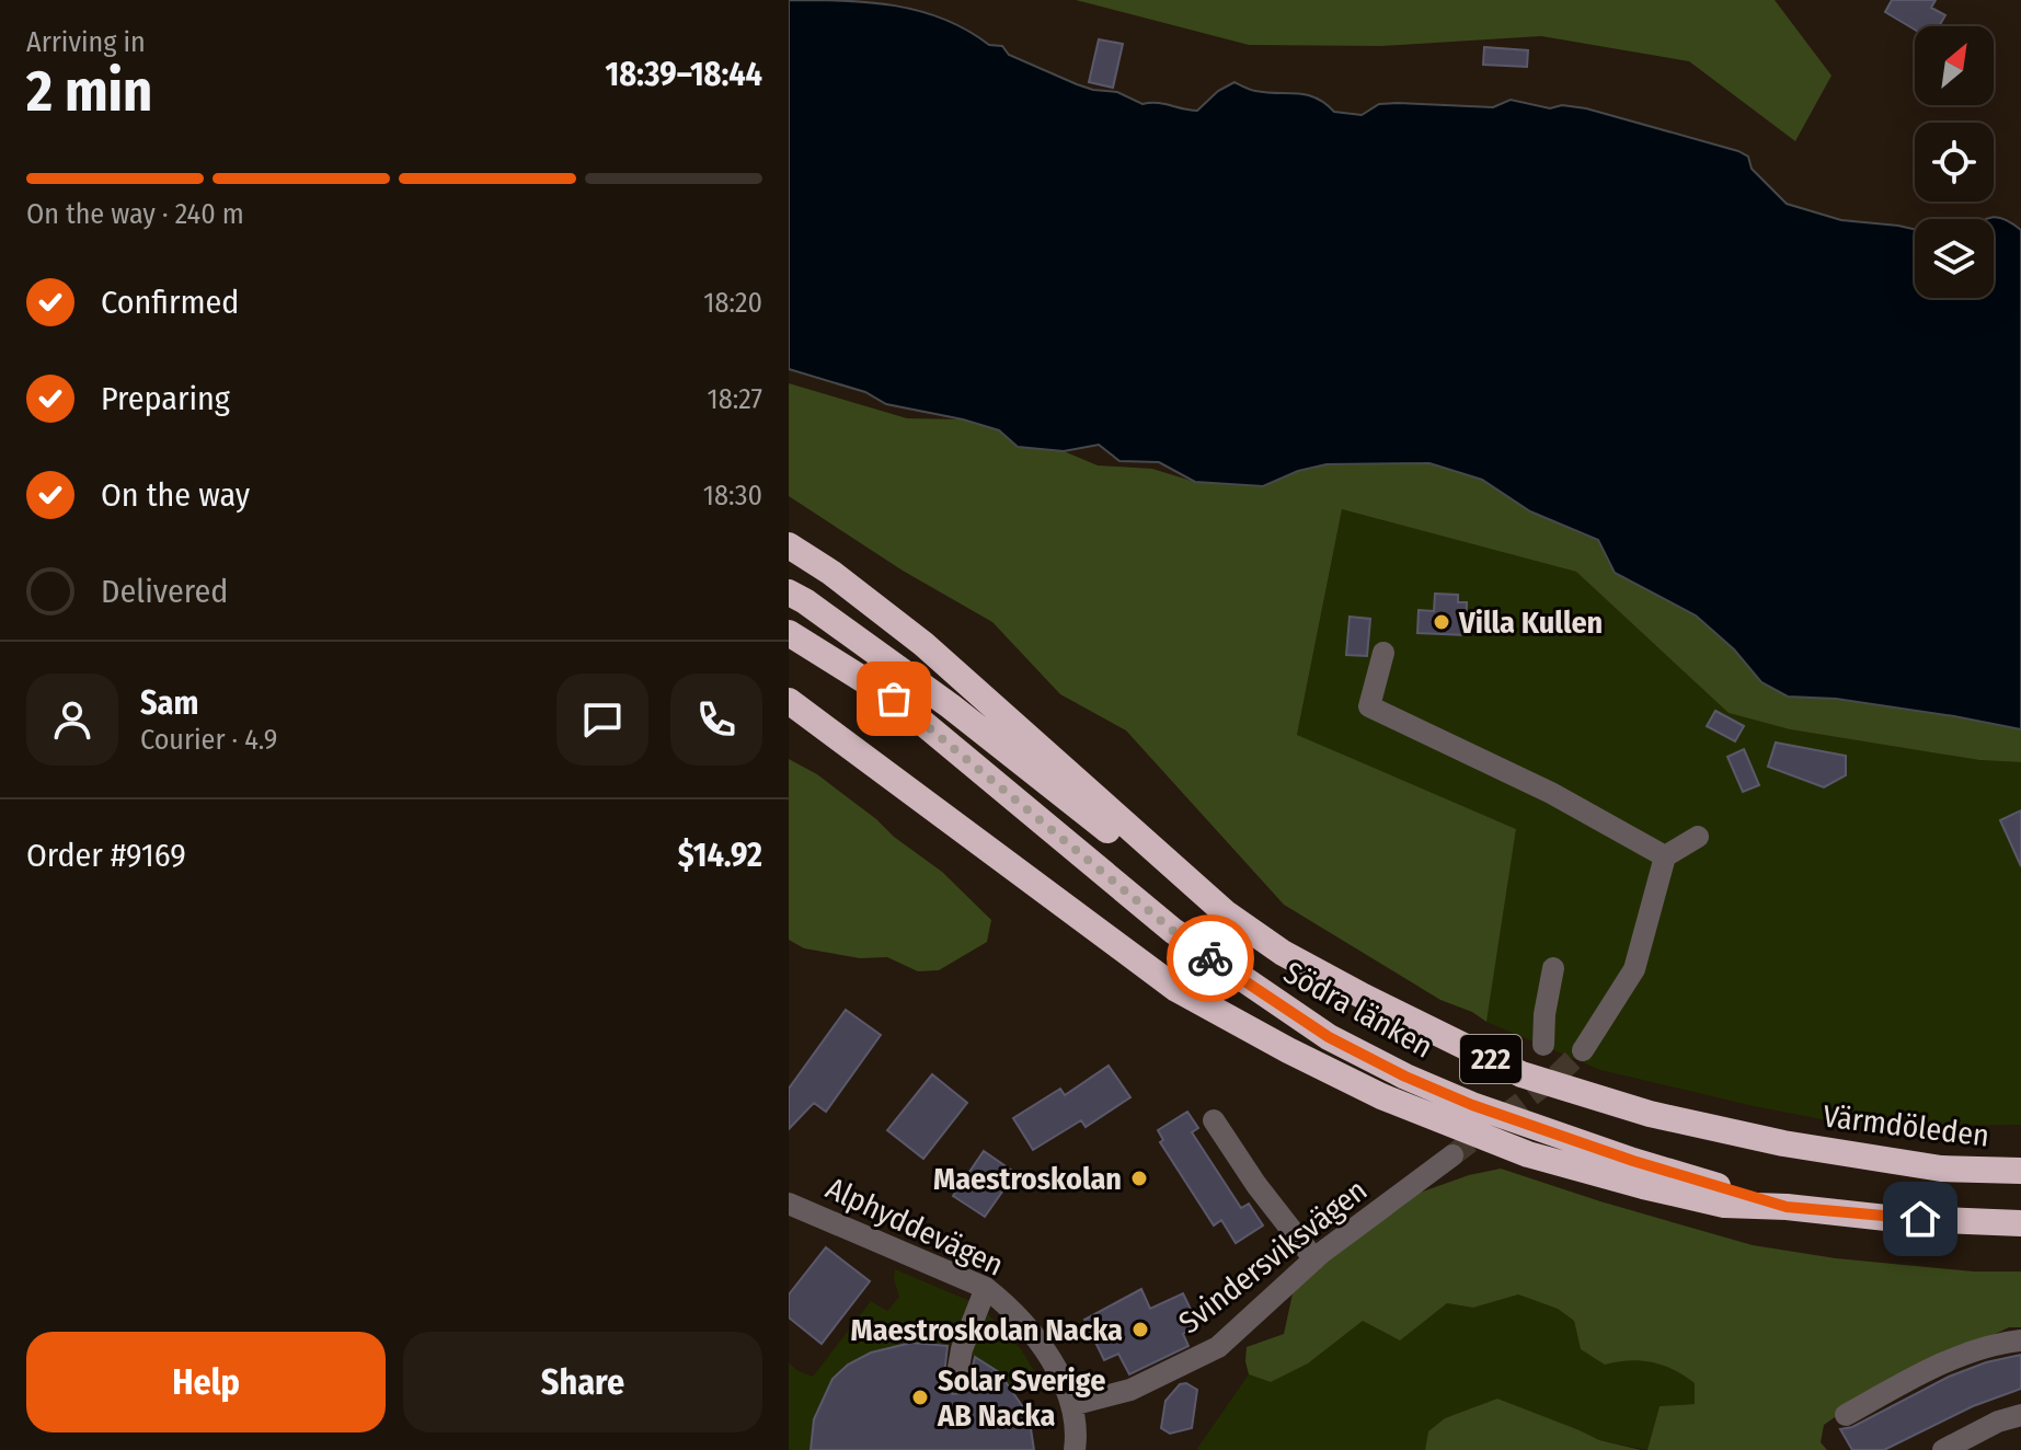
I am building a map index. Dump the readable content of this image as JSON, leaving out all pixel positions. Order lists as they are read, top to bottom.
{
  "streets": {
    "highway": ["Södra länken", "222", "Värmdöleden"],
    "street": ["Alphyddevägen", "Svindersviksvägen"]
  },
  "crossings": [
    ["Södra länken", "222"],
    ["222", "Värmdöleden"],
    ["Alphyddevägen", "Svindersviksvägen"]
  ],
  "places": [
    "Villa Kullen",
    "Maestroskolan",
    "Maestroskolan Nacka",
    "Solar Sverige AB Nacka"
  ],
  "north": "top right",
  "page": {
    "heading": ["2 min", "Arriving in", "18:39–18:44"],
    "panel": [
      "Sam",
      "Courier · 4.9",
      "Order #9169",
      "$14.92"
    ],
    "bar": "On the way · 240 m",
    "list": [
      ["Confirmed", "18:20"],
      ["Preparing", "18:27"],
      ["On the way", "18:30"],
      "Delivered"
    ],
    "buttons": ["Help", "Share"]
  }
}
